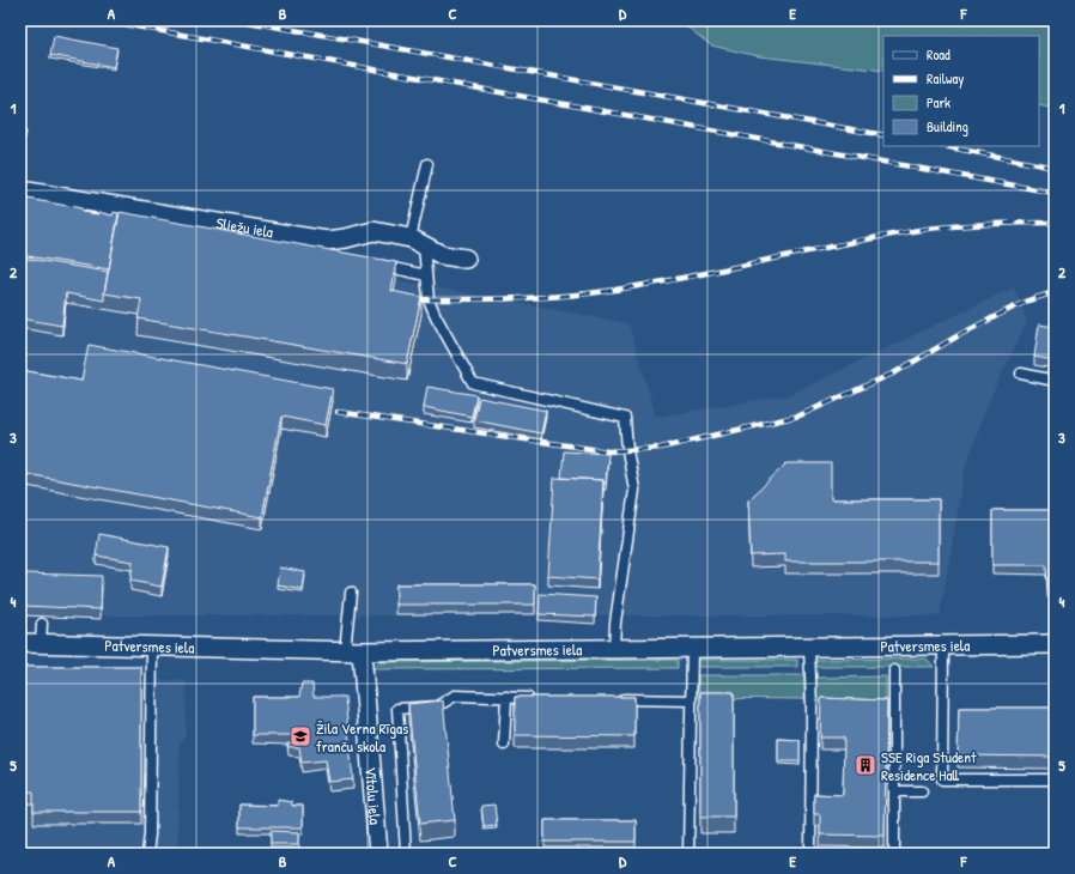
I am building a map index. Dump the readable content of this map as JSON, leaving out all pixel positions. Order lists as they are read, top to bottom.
{
  "streets": {
    "street": ["Sliežu iela", "Patversmes iela", "Vītolu iela"]
  },
  "crossings": [
    ["Patversmes iela", "Vītolu iela"]
  ],
  "places": {
    "school or university": ["Žila Verna Rīgas franču skola"],
    "building": ["SSE Riga Student Residence Hall"]
  },
  "legend": [
    "Road",
    "Railway",
    "Park",
    "Building"
  ],
  "grid": {
    "columns": [
      "A",
      "B",
      "C",
      "D",
      "E",
      "F"
    ],
    "rows": [
      "1",
      "2",
      "3",
      "4",
      "5"
    ]
  }
}
